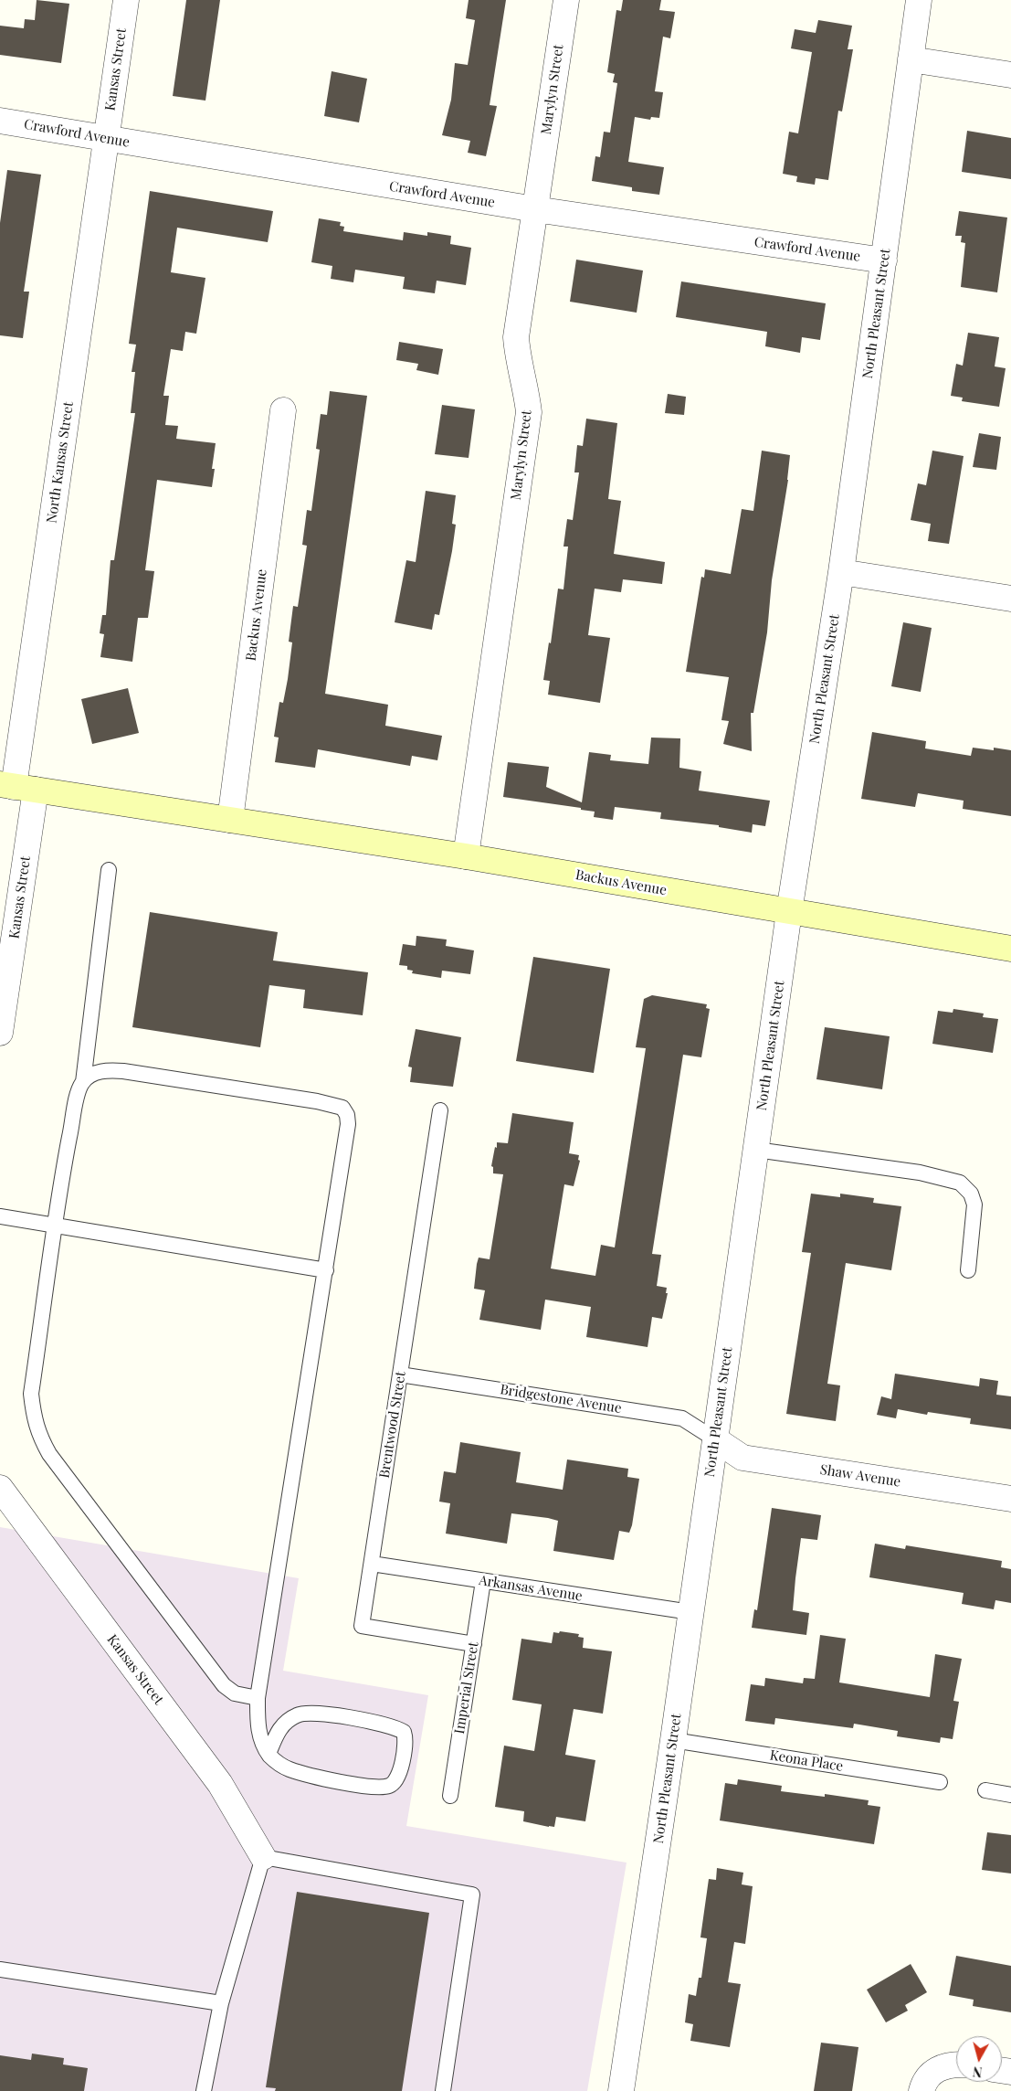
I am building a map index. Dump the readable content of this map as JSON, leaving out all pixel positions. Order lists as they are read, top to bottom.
{
  "streets": {
    "street": [
      "Kansas Street",
      "Marylyn Street",
      "Crawford Avenue",
      "North Pleasant Street",
      "North Kansas Street",
      "Backus Avenue",
      "Shaw Avenue"
    ],
    "lane": [
      "Bridgestone Avenue",
      "Brentwood Street",
      "Arkansas Avenue",
      "Imperial Street",
      "Keona Place"
    ]
  },
  "crossings": [
    ["Kansas Street", "Crawford Avenue"],
    ["Kansas Street", "North Kansas Street"],
    ["Kansas Street", "Backus Avenue"],
    ["Marylyn Street", "Crawford Avenue"],
    ["Marylyn Street", "Backus Avenue"],
    ["Crawford Avenue", "North Pleasant Street"],
    ["Crawford Avenue", "North Kansas Street"],
    ["North Pleasant Street", "Backus Avenue"],
    ["North Pleasant Street", "Bridgestone Avenue"],
    ["North Pleasant Street", "Shaw Avenue"],
    ["North Pleasant Street", "Arkansas Avenue"],
    ["North Pleasant Street", "Keona Place"],
    ["North Kansas Street", "Backus Avenue"],
    ["Bridgestone Avenue", "Brentwood Street"],
    ["Bridgestone Avenue", "Shaw Avenue"],
    ["Brentwood Street", "Arkansas Avenue"],
    ["Brentwood Street", "Imperial Street"],
    ["Arkansas Avenue", "Imperial Street"]
  ],
  "north": "bottom"
}
